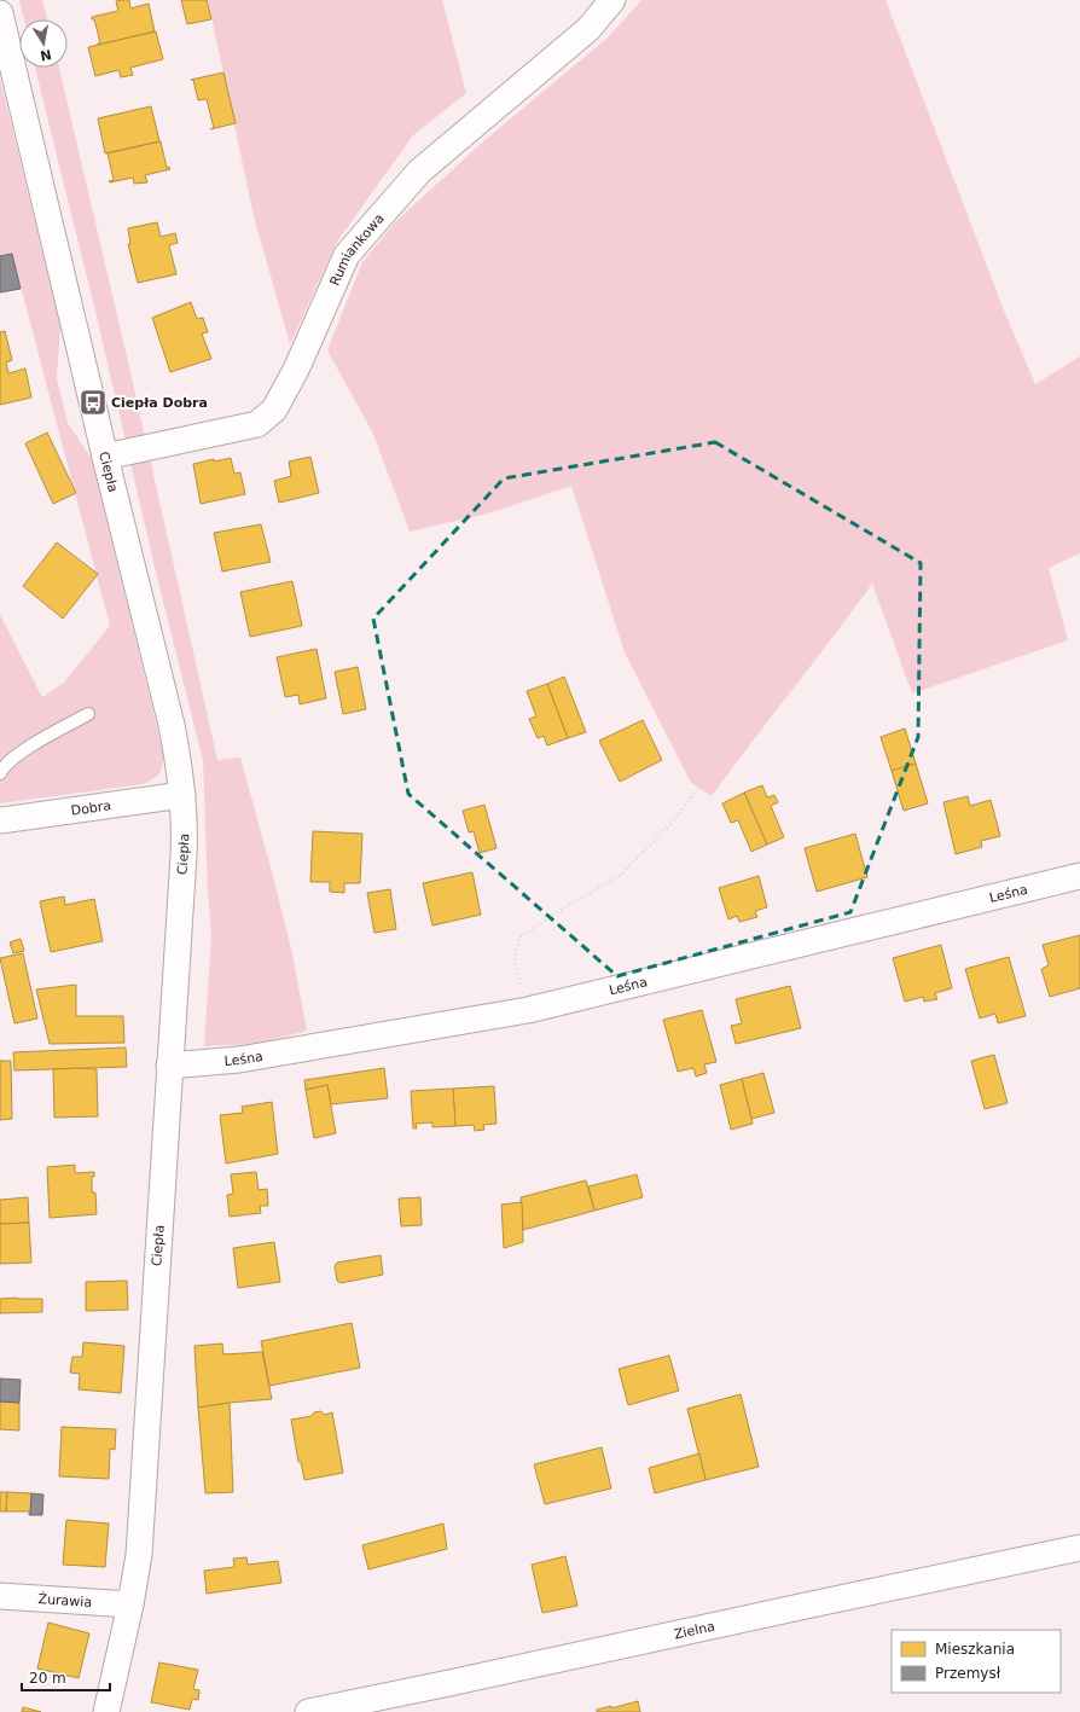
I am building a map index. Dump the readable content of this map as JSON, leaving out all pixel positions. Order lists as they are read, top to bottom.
{
  "streets": {
    "street": [
      "Rumiankowa",
      "Ciepła",
      "Dobra",
      "Leśna",
      "Żurawia",
      "Zielna"
    ]
  },
  "crossings": [
    ["Rumiankowa", "Ciepła"],
    ["Ciepła", "Dobra"],
    ["Ciepła", "Leśna"],
    ["Ciepła", "Żurawia"]
  ],
  "places": {
    "bus stop": ["Ciepła Dobra"]
  },
  "legend": ["Mieszkania", "Przemysł"],
  "scale_bar": "20 m",
  "north": "bottom"
}
